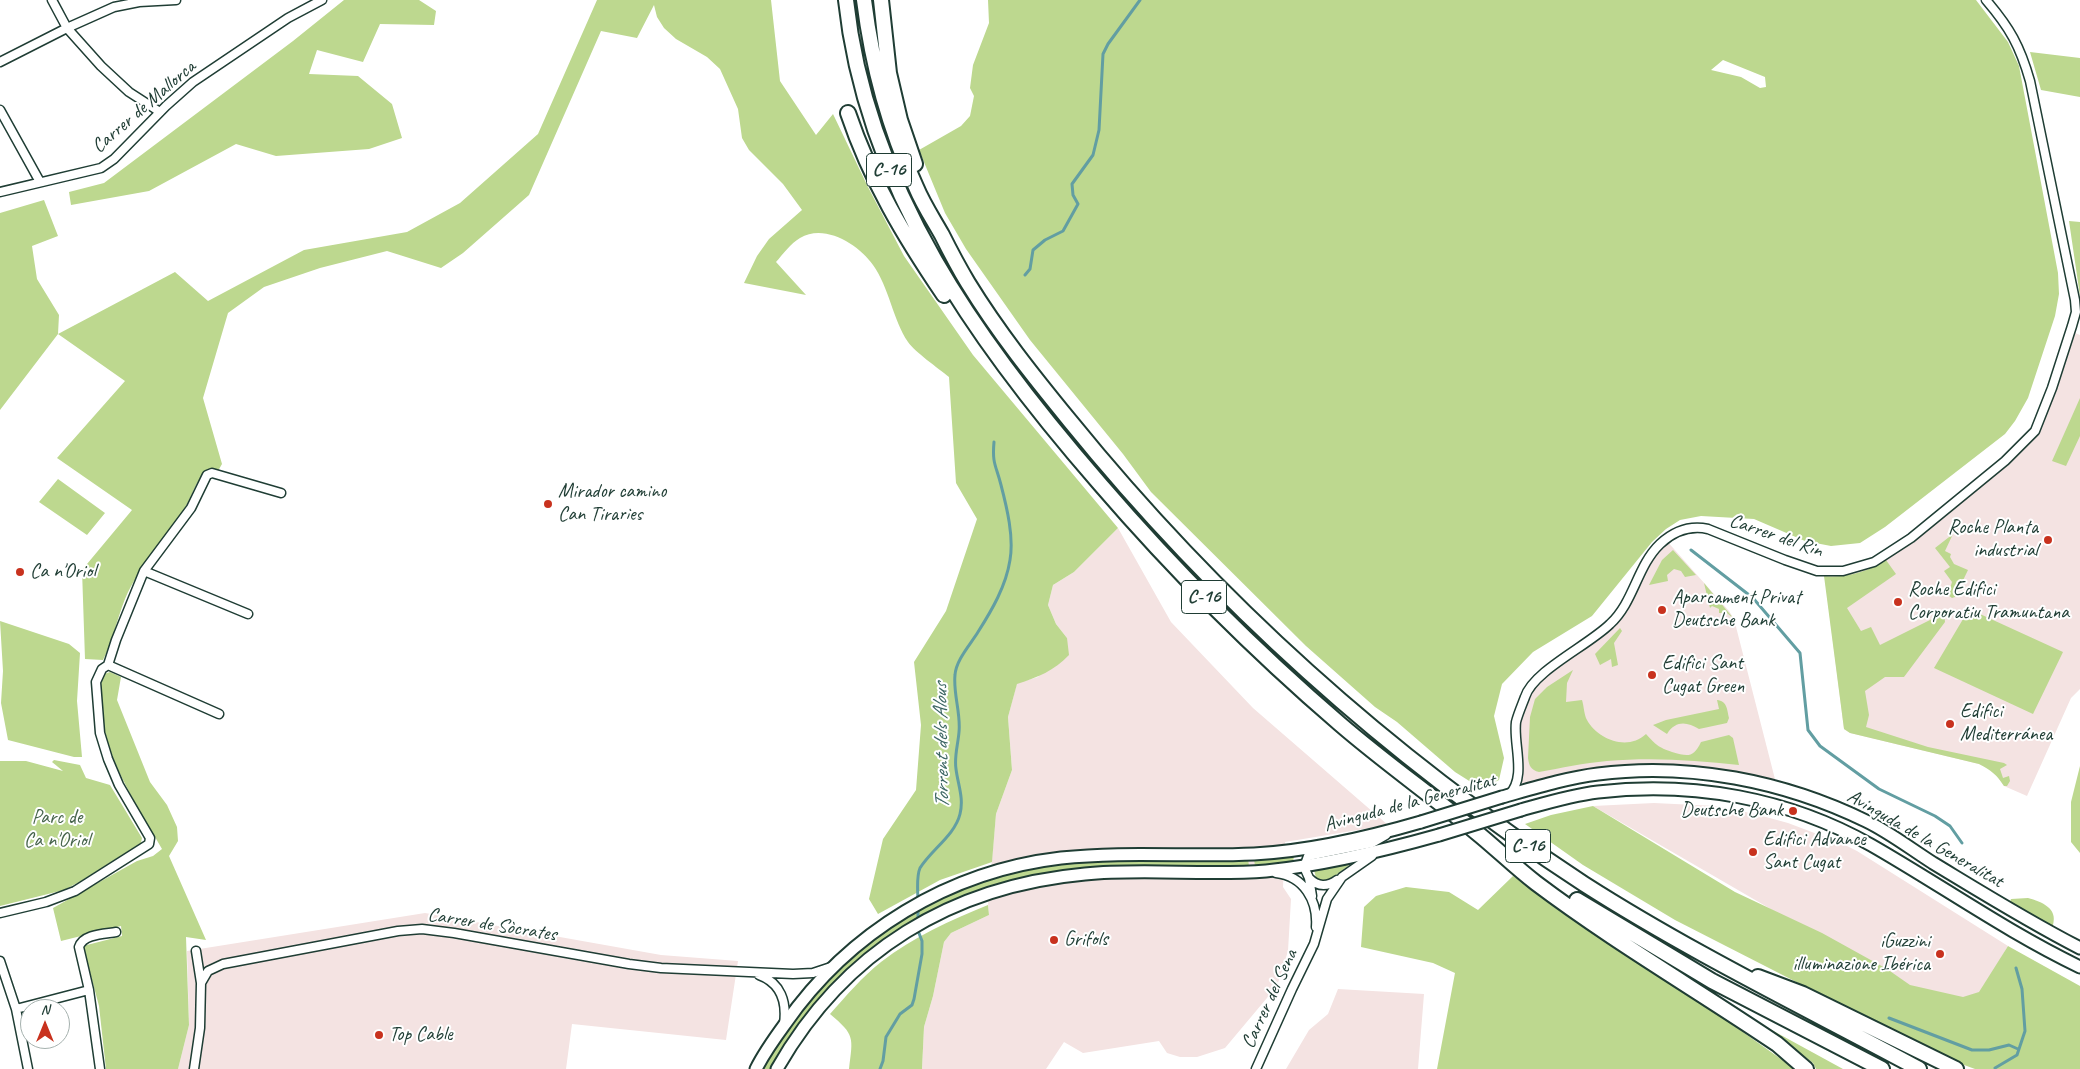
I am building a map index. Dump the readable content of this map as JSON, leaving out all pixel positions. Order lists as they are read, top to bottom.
{
  "streets": {
    "highway": ["C-16"],
    "street": [
      "Carrer de Mallorca",
      "Carrer del Rin",
      "Avinguda de la Generalitat",
      "Carrer de Sòcrates",
      "Carrer del Sena"
    ]
  },
  "crossings": [
    ["Carrer del Rin", "Avinguda de la Generalitat"],
    ["Avinguda de la Generalitat", "Carrer de Sòcrates"],
    ["Avinguda de la Generalitat", "Carrer del Sena"]
  ],
  "water": ["Torrent dels Alous"],
  "parks": ["Parc de Ca n'Oriol"],
  "places": [
    "Mirador camino Can Tiraries",
    "Roche Planta industrial",
    "Ca n'Oriol",
    "Roche Edifici Corporatiu Tramuntana",
    "Aparcament Privat Deutsche Bank",
    "Edifici Sant Cugat Green",
    "Edifici Mediterránea",
    "Deutsche Bank",
    "Edifici Advance Sant Cugat",
    "Grifols",
    "iGuzzini illuminazione Ibérica",
    "Top Cable"
  ],
  "north": "top"
}
